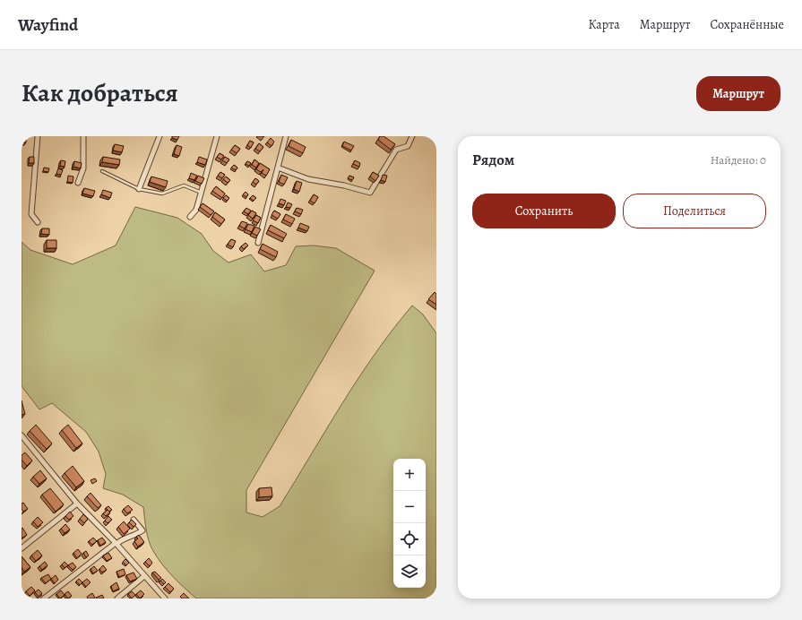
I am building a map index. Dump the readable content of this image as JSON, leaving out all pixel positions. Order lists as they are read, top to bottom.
{
  "page": {
    "header": "Wayfind",
    "nav": ["Карта", "Маршрут", "Сохранённые"],
    "title": "Как добраться",
    "buttons": [
      "Маршрут",
      ["Сохранить", "Поделиться"]
    ],
    "heading": ["Рядом", "Найдено: 0"],
    "map_buttons": ["+", "−"]
  }
}
